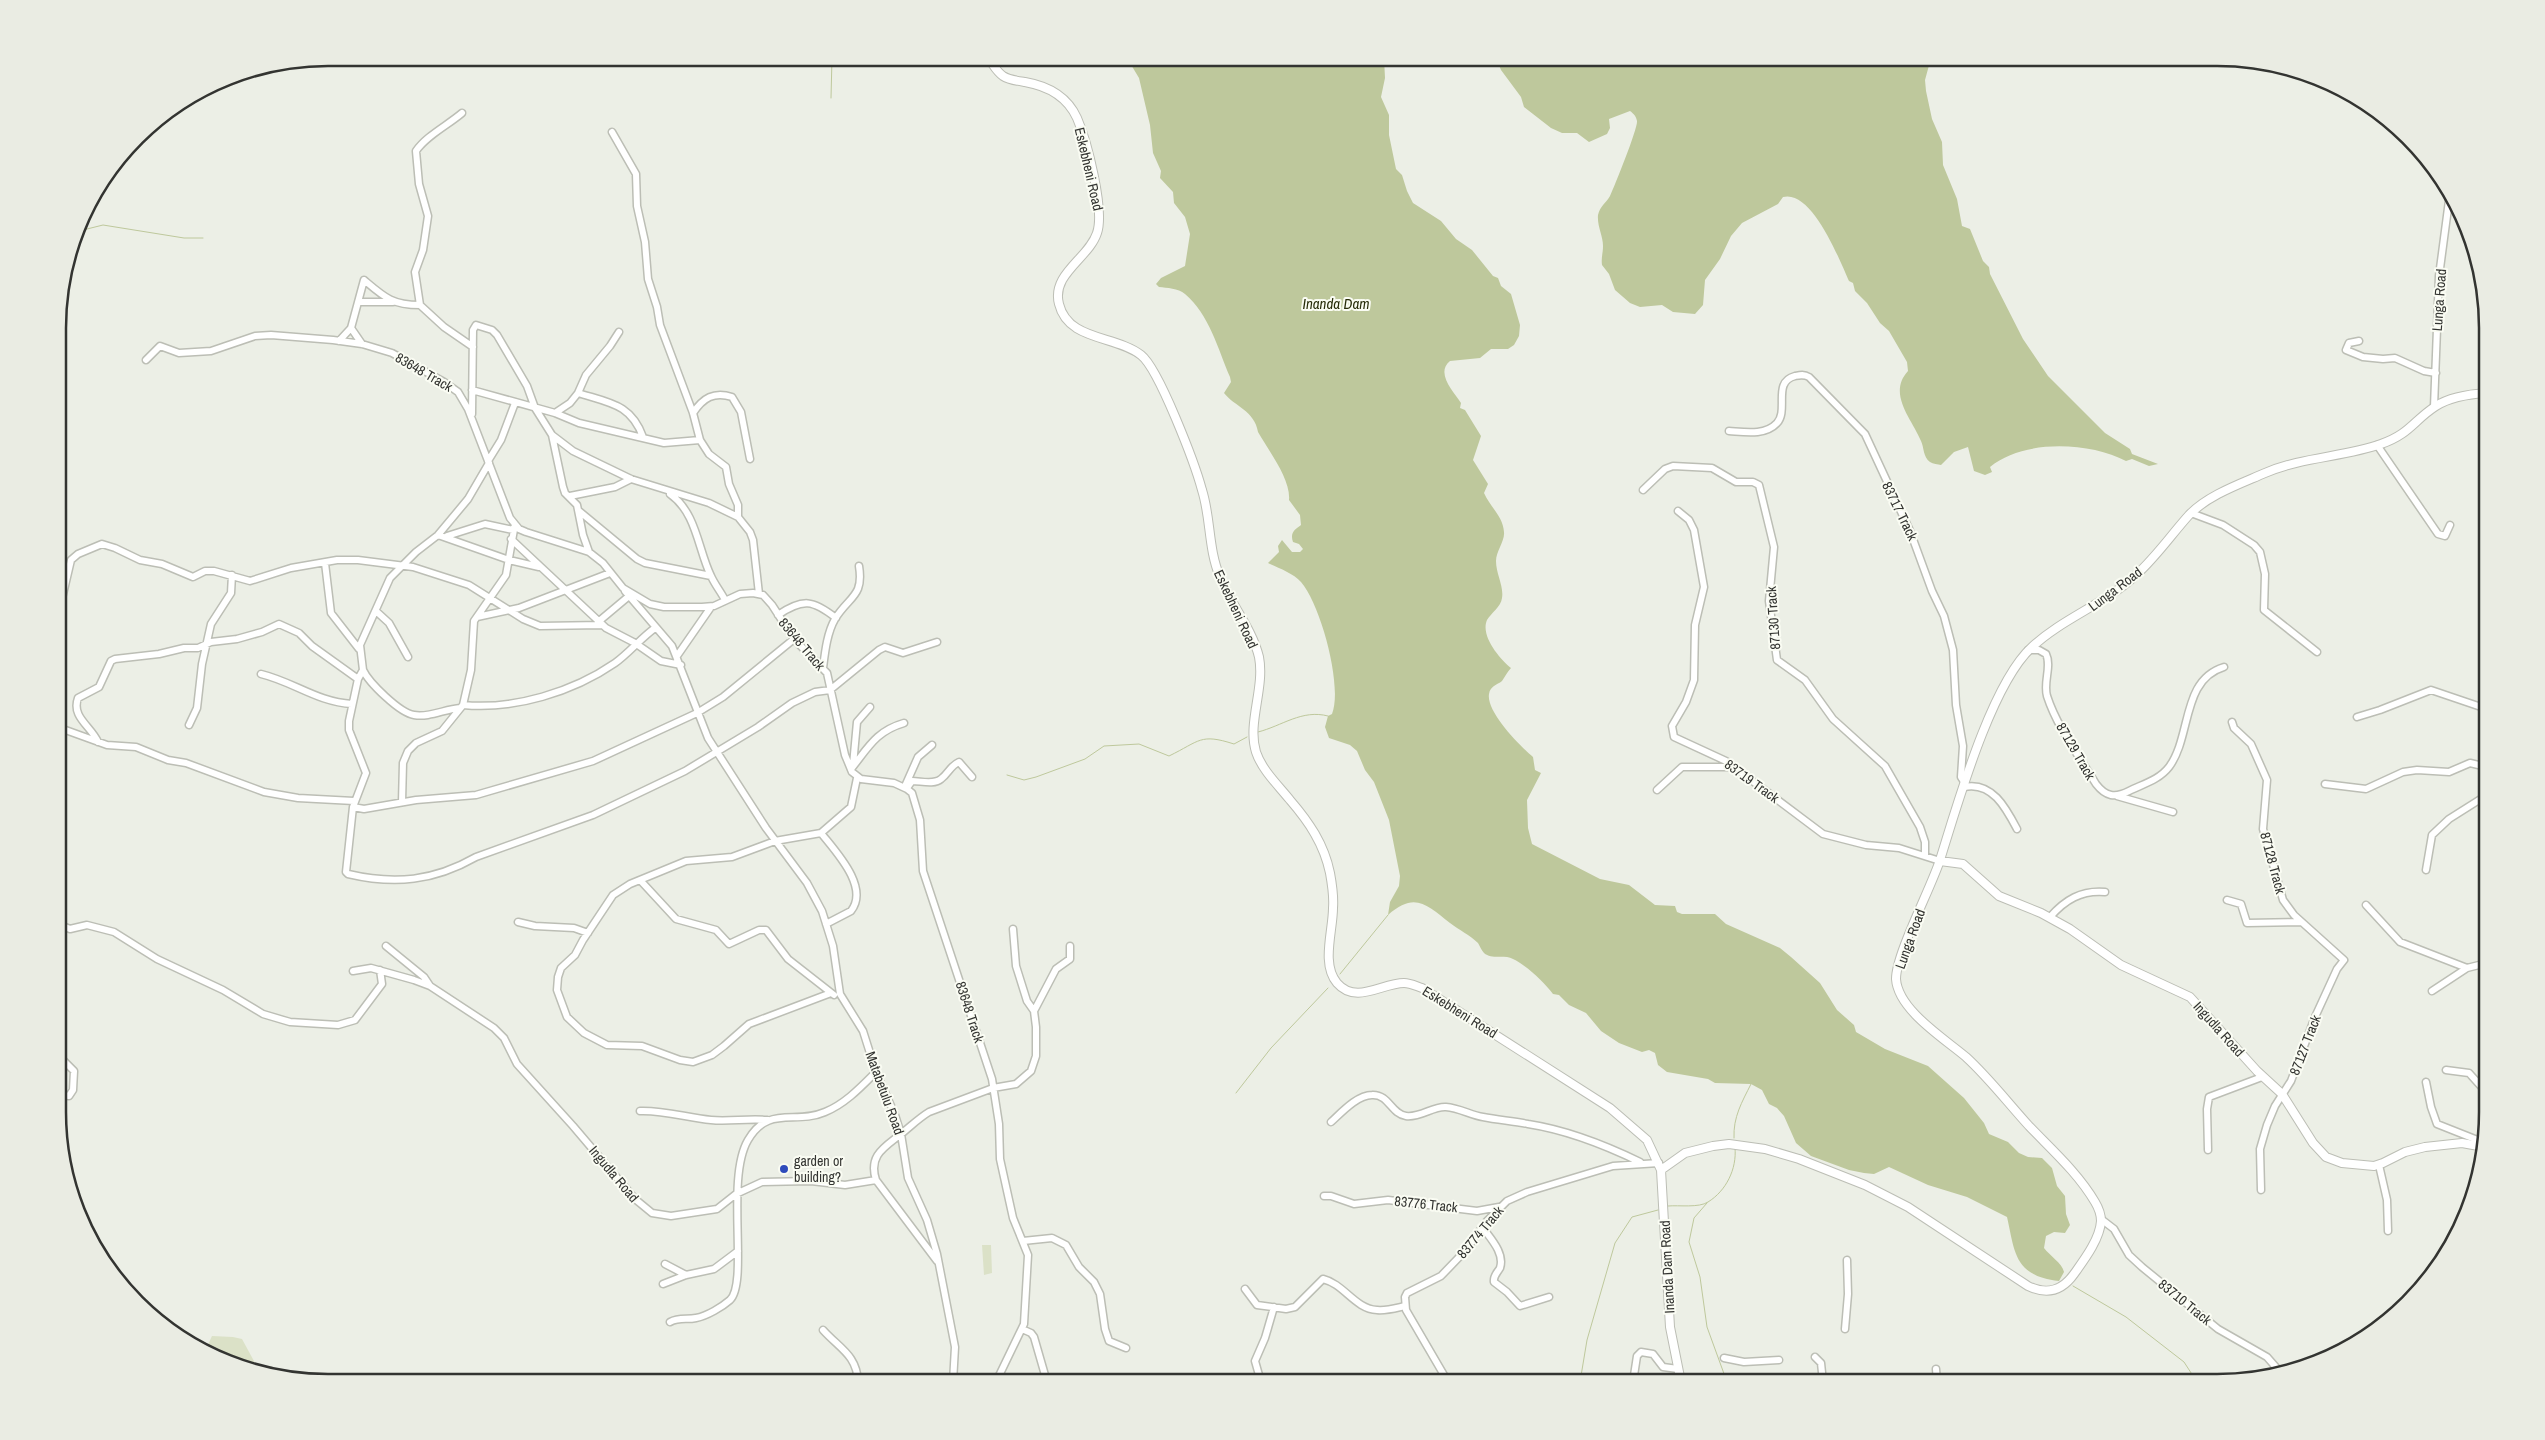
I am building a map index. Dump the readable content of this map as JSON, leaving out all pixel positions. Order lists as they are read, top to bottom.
{
  "streets": {
    "street": [
      "Eskebheni Road",
      "Lunga Road",
      "83648 Track",
      "83717 Track",
      "87130 Track",
      "87129 Track",
      "83719 Track",
      "87128 Track",
      "Ingudla Road",
      "87127 Track",
      "Matabetulu Road",
      "83776 Track",
      "83774 Track",
      "Inanda Dam Road",
      "83710 Track"
    ]
  },
  "crossings": [
    ["Eskebheni Road", "Inanda Dam Road"],
    ["Lunga Road", "83717 Track"],
    ["Lunga Road", "87129 Track"],
    ["Lunga Road", "83719 Track"],
    ["Lunga Road", "Ingudla Road"],
    ["Lunga Road", "83710 Track"],
    ["87130 Track", "83719 Track"],
    ["83719 Track", "Ingudla Road"],
    ["87128 Track", "87127 Track"],
    ["Ingudla Road", "87127 Track"],
    ["83776 Track", "83774 Track"],
    ["83774 Track", "Inanda Dam Road"]
  ],
  "water": ["Inanda Dam"],
  "places": ["garden or building?"]
}
